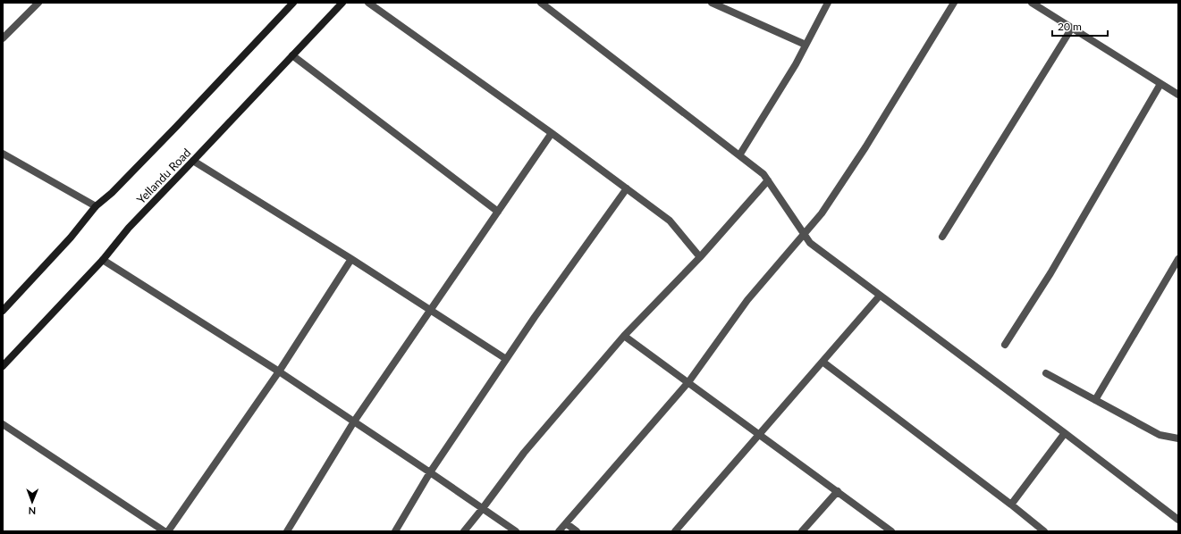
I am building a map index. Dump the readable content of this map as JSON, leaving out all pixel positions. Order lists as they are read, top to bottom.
{
  "streets": {
    "main road": ["Yellandu Road"]
  },
  "scale_bar": "20 m",
  "north": "bottom"
}
